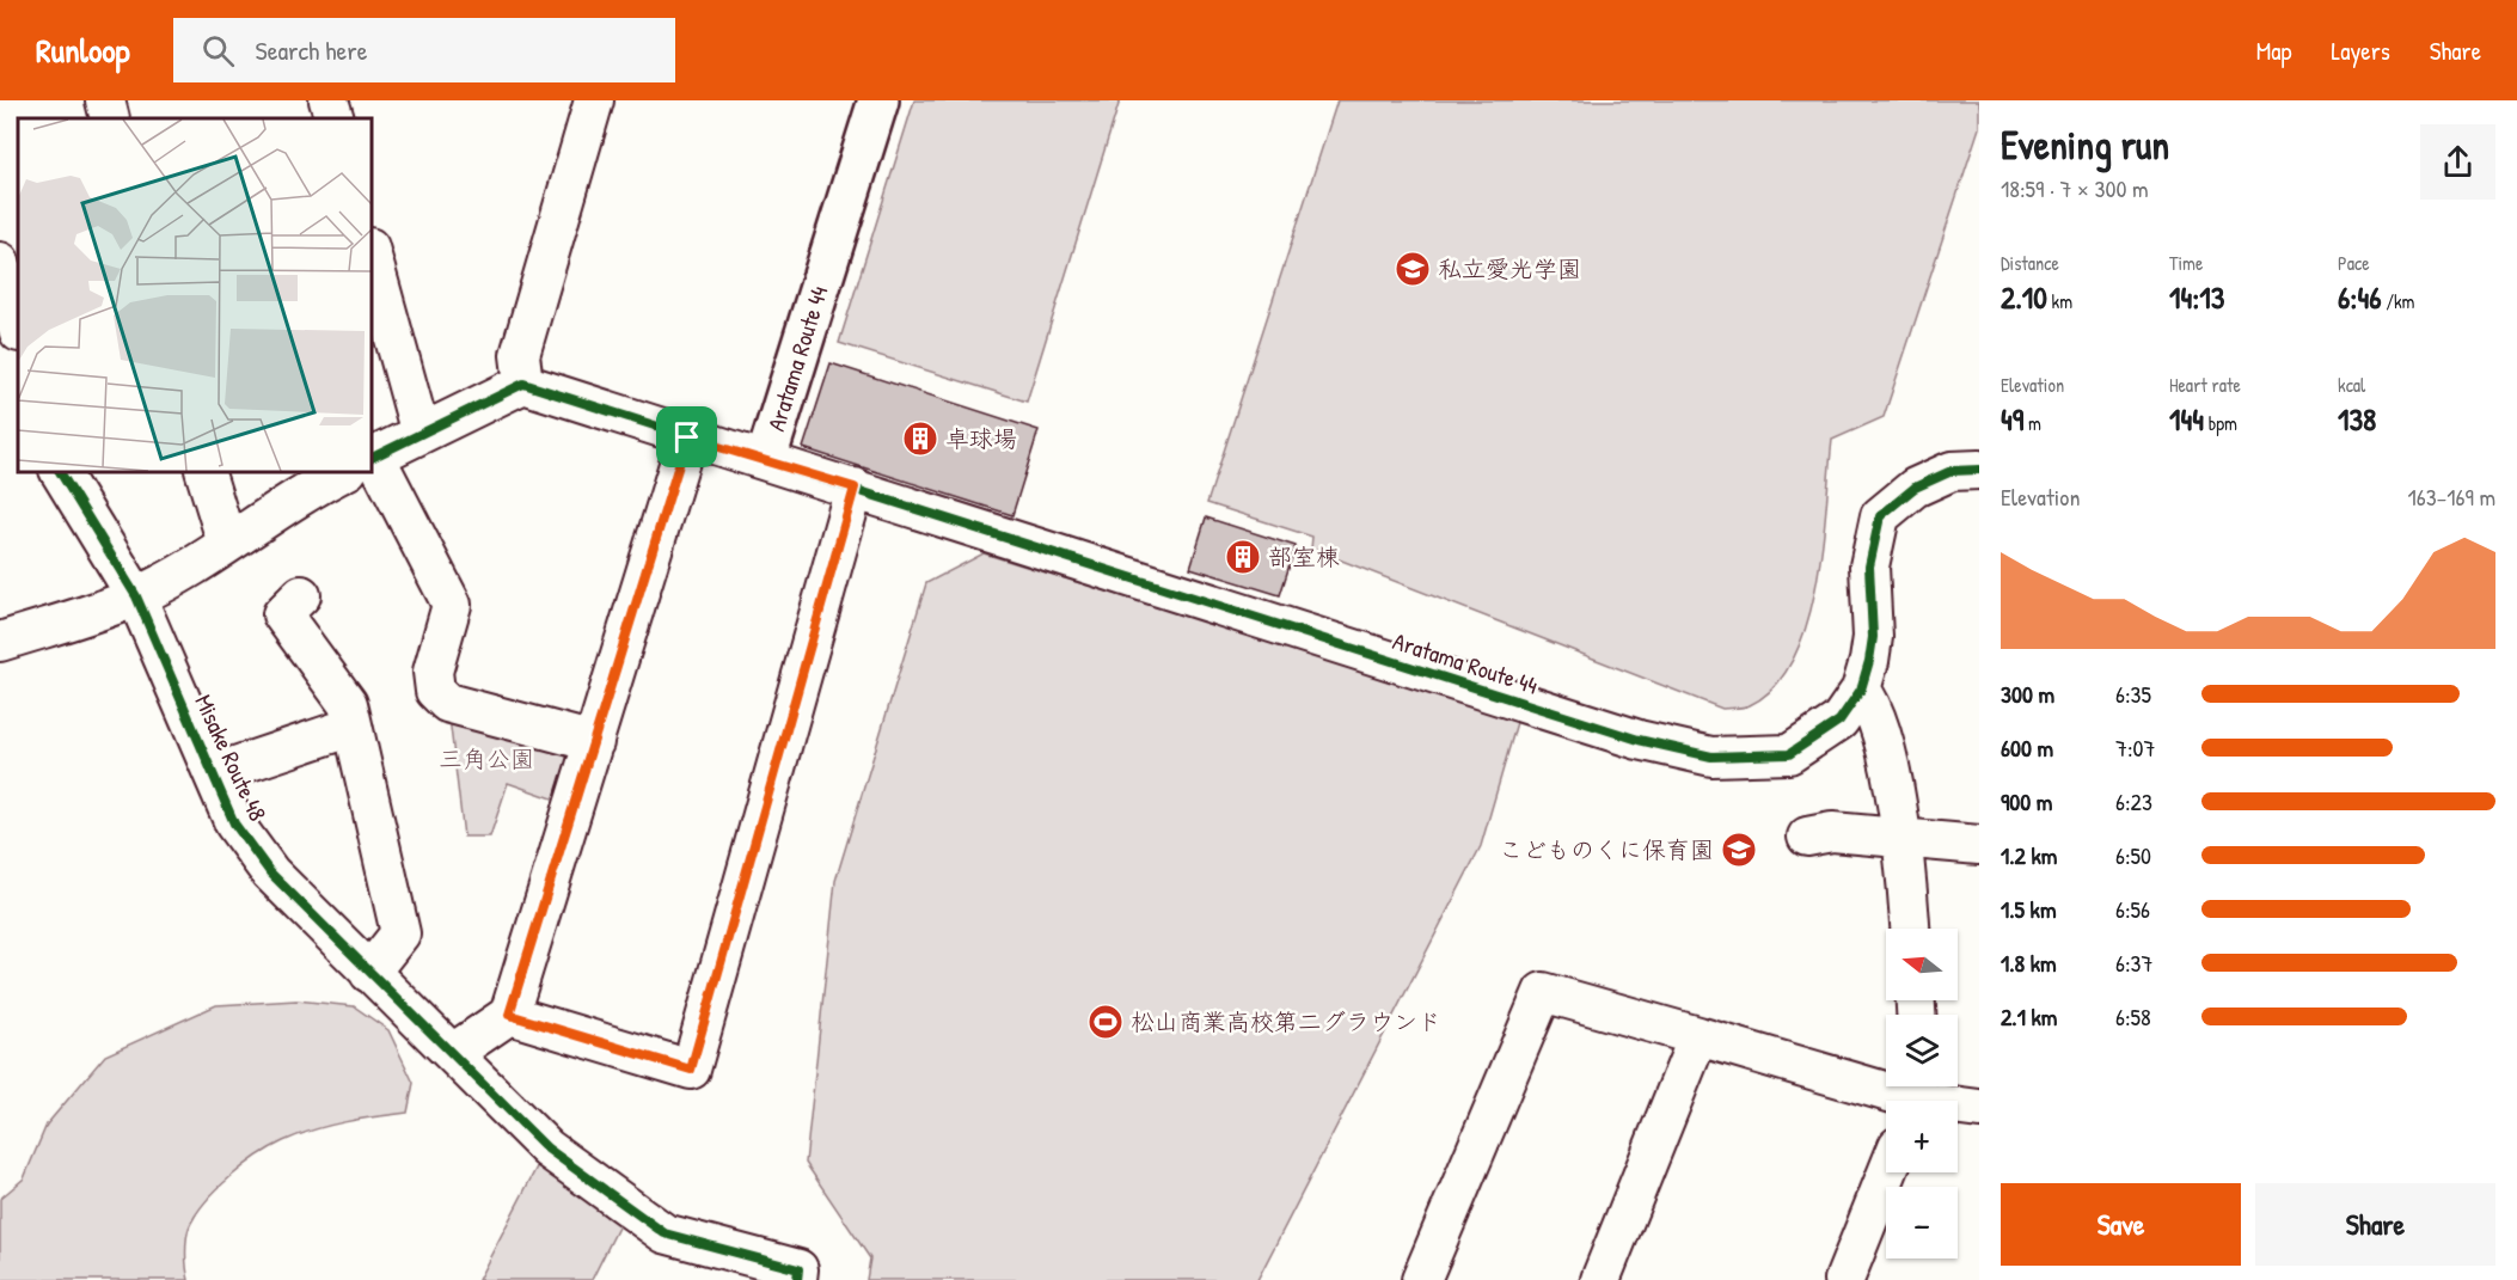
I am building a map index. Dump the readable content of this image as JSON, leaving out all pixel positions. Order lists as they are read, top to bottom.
{
  "streets": {
    "street": ["Aratama Route 44", "Misake Route 48"]
  },
  "parks": ["三角公園"],
  "places": {
    "school or university": ["私立愛光学園", "こどものくに保育園"],
    "building": ["卓球場", "部室棟"],
    "sports": ["松山商業高校第二グラウンド"]
  },
  "north": "left",
  "page": {
    "header": "Runloop",
    "search": "Search here",
    "nav": ["Map", "Layers", "Share"],
    "heading": ["Evening run", "18:59 · 7 × 300 m"],
    "stats": [
      ["Distance", "2.10 km"],
      ["Time", "14:13"],
      ["Pace", "6:46 /km"],
      ["Elevation", "49 m"],
      ["Heart rate", "144 bpm"],
      ["kcal", "138"]
    ],
    "chart": ["Elevation", "163–169 m"],
    "list": [
      {
        "name": "300 m",
        "note": "6:35"
      },
      {
        "name": "600 m",
        "note": "7:07"
      },
      {
        "name": "900 m",
        "note": "6:23"
      },
      {
        "name": "1.2 km",
        "note": "6:50"
      },
      {
        "name": "1.5 km",
        "note": "6:56"
      },
      {
        "name": "1.8 km",
        "note": "6:37"
      },
      {
        "name": "2.1 km",
        "note": "6:58"
      }
    ],
    "map_buttons": ["+", "−"],
    "buttons": ["Save", "Share"]
  }
}
